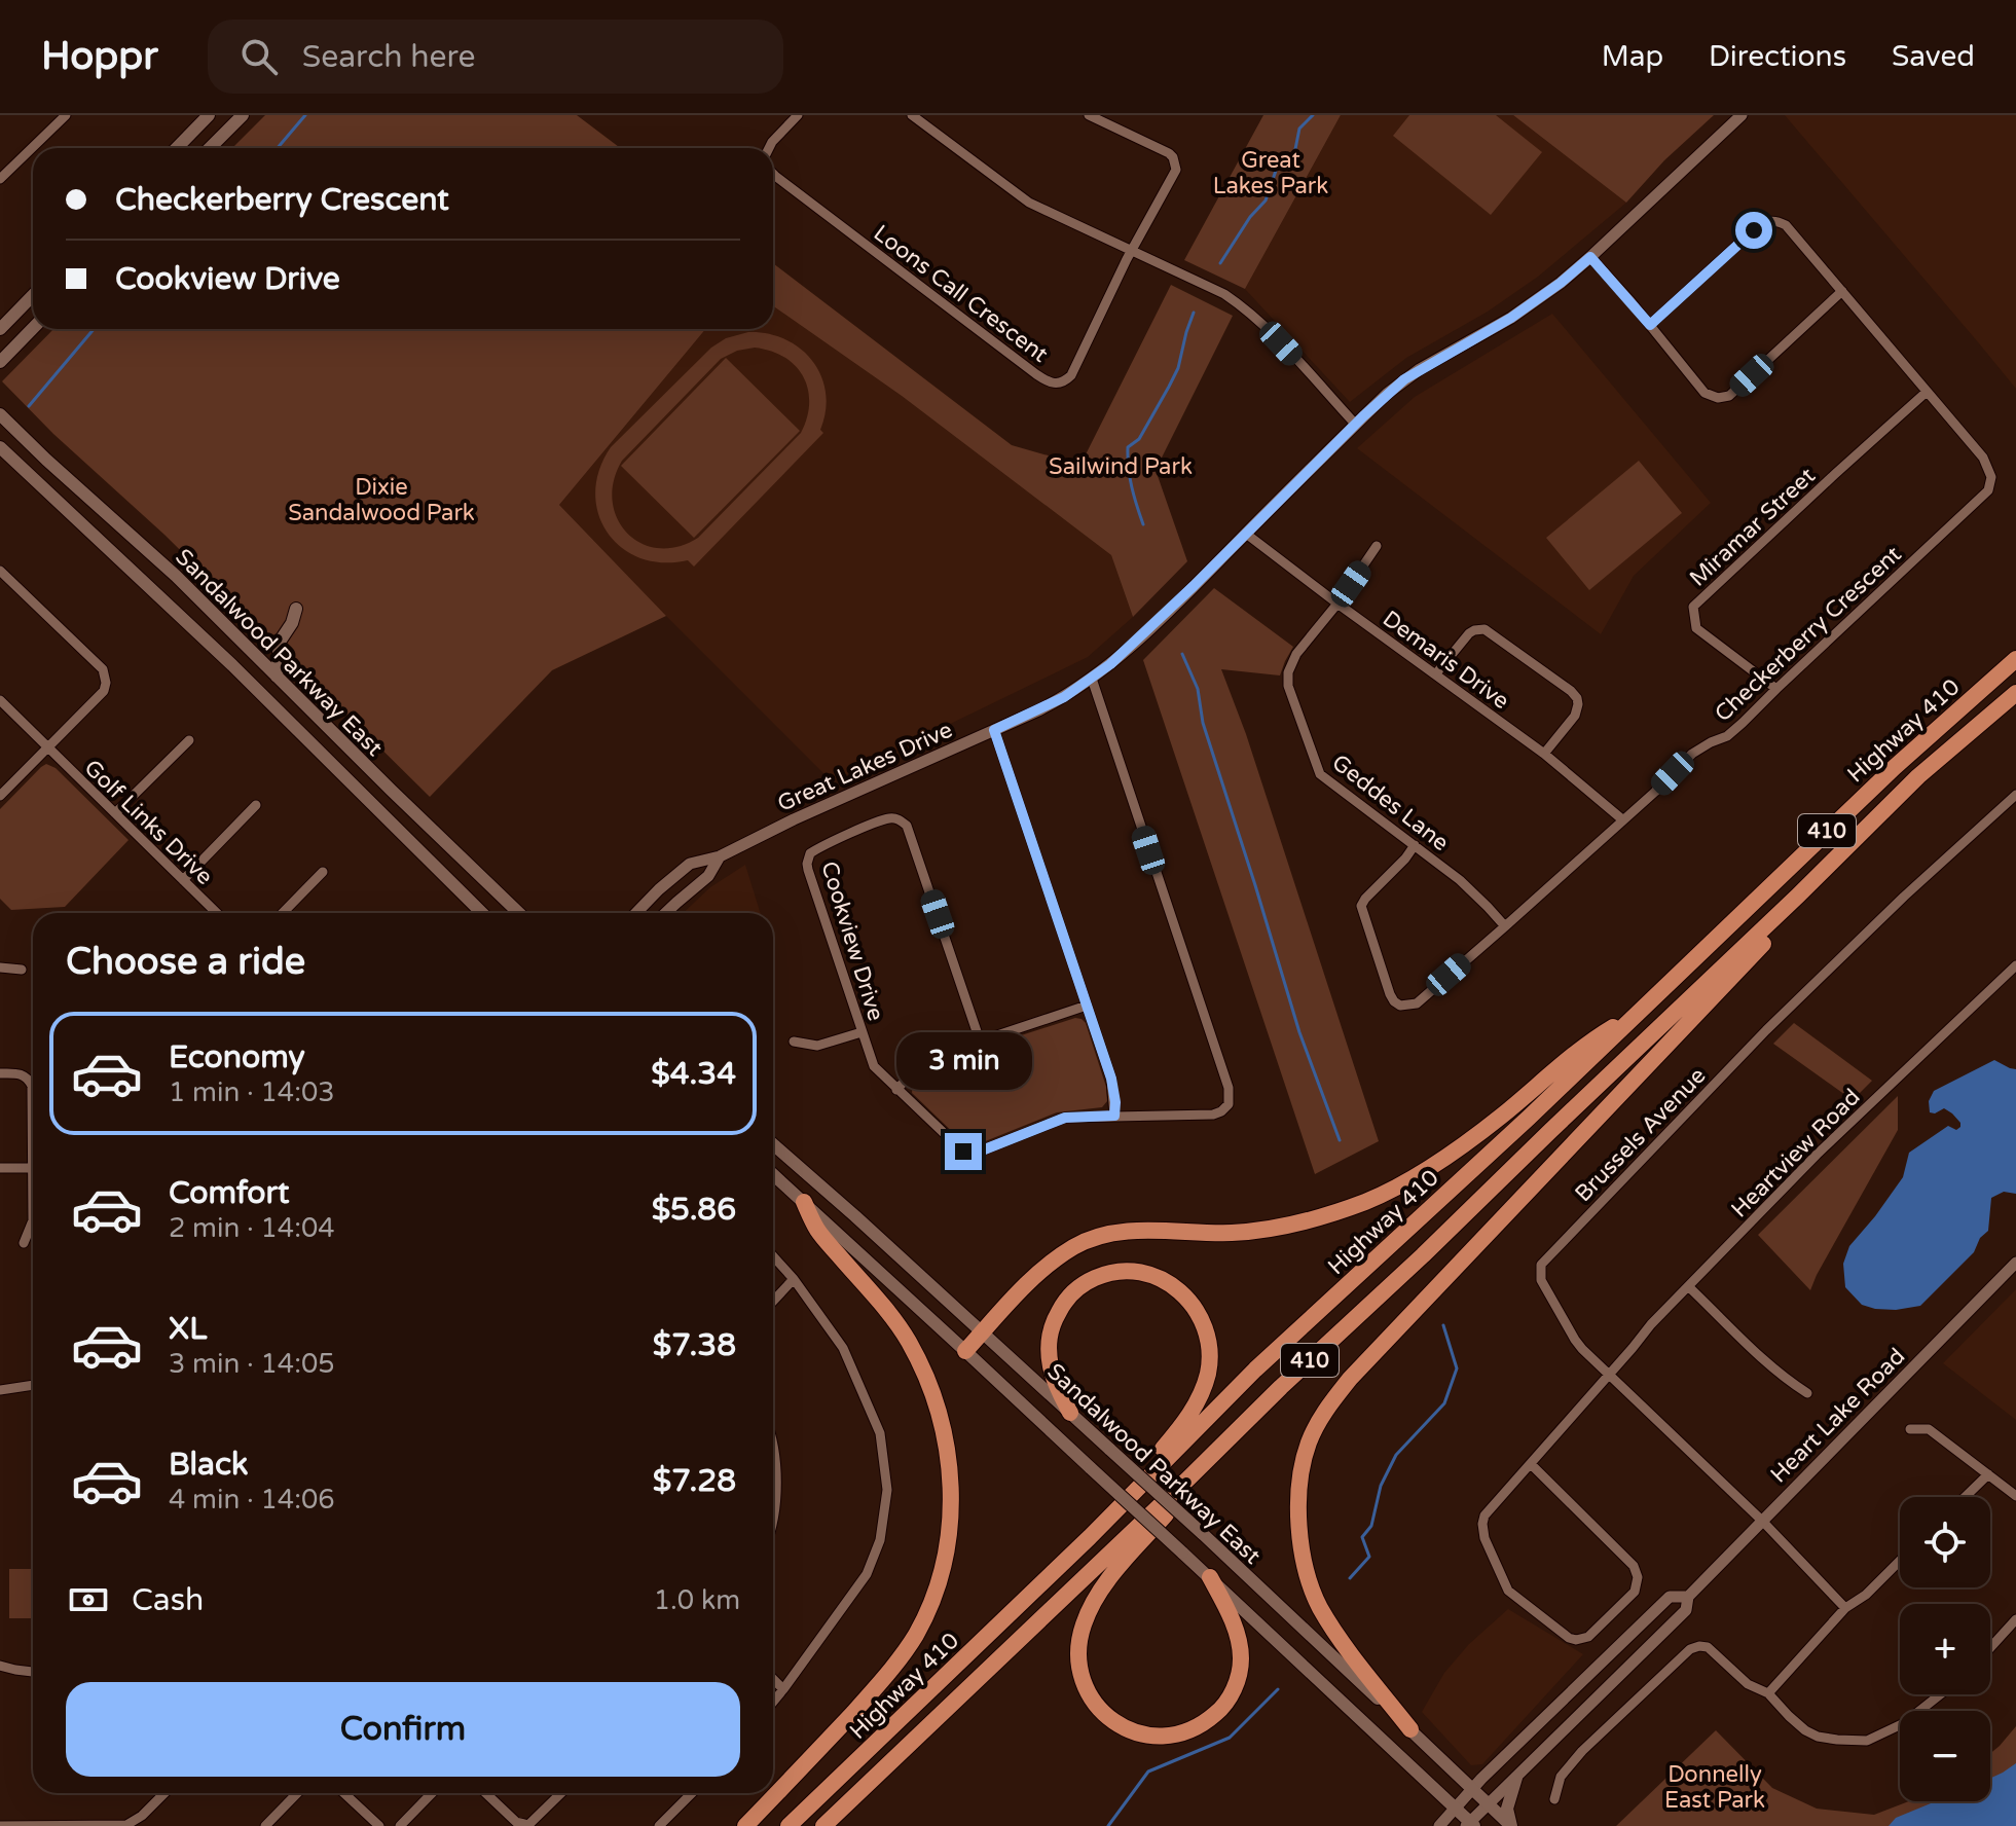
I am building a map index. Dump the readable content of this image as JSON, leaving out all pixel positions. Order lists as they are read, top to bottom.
{
  "streets": {
    "highway": ["Highway 410", "410"],
    "main road": ["Sandalwood Parkway East"],
    "street": [
      "Loons Call Crescent",
      "Miramar Street",
      "Checkerberry Crescent",
      "Demaris Drive",
      "Great Lakes Drive",
      "Geddes Lane",
      "Golf Links Drive",
      "Cookview Drive",
      "Brussels Avenue",
      "Heartview Road",
      "Heart Lake Road"
    ]
  },
  "crossings": [
    ["Miramar Street", "Checkerberry Crescent"],
    ["Checkerberry Crescent", "Demaris Drive"],
    ["Checkerberry Crescent", "Geddes Lane"],
    ["Sandalwood Parkway East", "Heart Lake Road"],
    ["Demaris Drive", "Great Lakes Drive"],
    ["Demaris Drive", "Geddes Lane"],
    ["Great Lakes Drive", "Cookview Drive"],
    ["Brussels Avenue", "Heartview Road"],
    ["Brussels Avenue", "Heart Lake Road"]
  ],
  "parks": [
    "Great Lakes Park",
    "Sailwind Park",
    "Dixie Sandalwood Park",
    "Donnelly East Park"
  ],
  "page": {
    "header": "Hoppr",
    "search": "Search here",
    "nav": ["Map", "Directions", "Saved"],
    "banner": ["Checkerberry Crescent", "Cookview Drive"],
    "heading": "Choose a ride",
    "list": [
      {
        "name": "Economy",
        "note": "1 min · 14:03",
        "value": "$4.34"
      },
      {
        "name": "Comfort",
        "note": "2 min · 14:04",
        "value": "$5.86"
      },
      {
        "name": "XL",
        "note": "3 min · 14:05",
        "value": "$7.38"
      },
      {
        "name": "Black",
        "note": "4 min · 14:06",
        "value": "$7.28"
      }
    ],
    "bubble": "3 min",
    "map_buttons": ["+", "−"],
    "pay": ["Cash", "1.0 km"],
    "buttons": "Confirm"
  }
}
